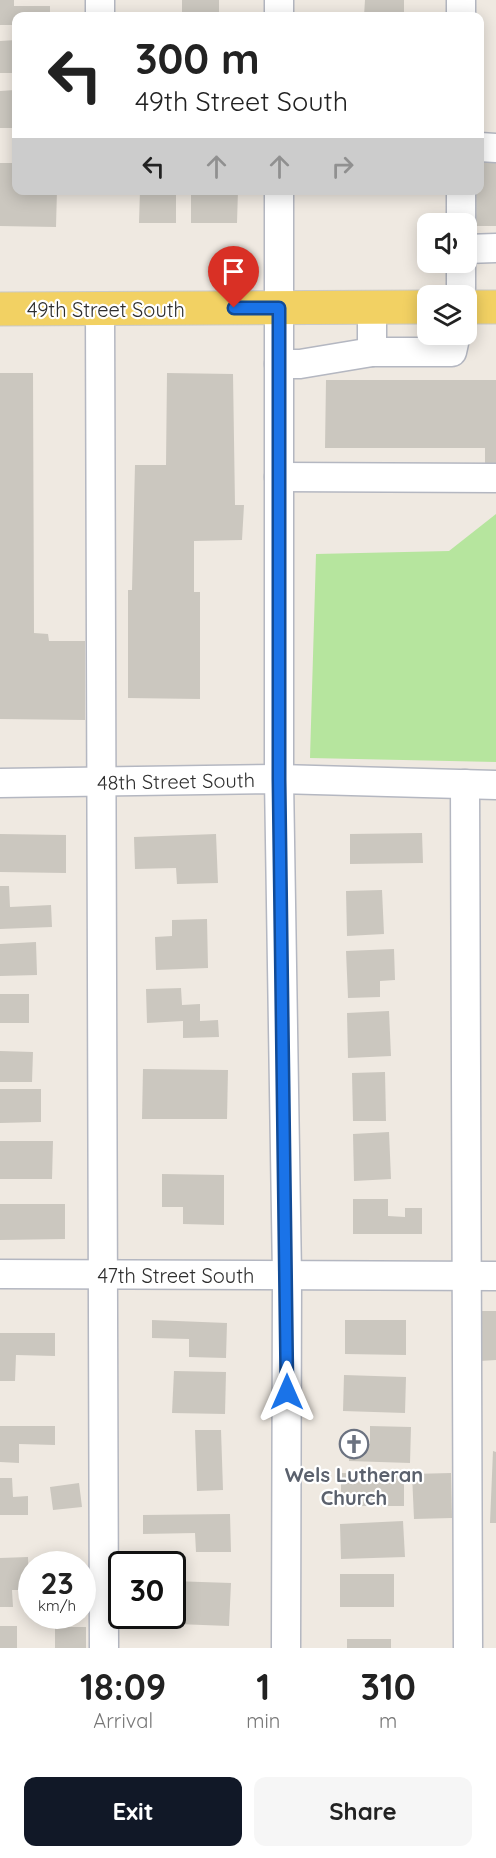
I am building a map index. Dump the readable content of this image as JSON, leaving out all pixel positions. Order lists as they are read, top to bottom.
{
  "streets": {
    "main road": ["49th Street South"],
    "street": ["48th Street South", "47th Street South"]
  },
  "places": {
    "church": ["Wels Lutheran Church"]
  },
  "page": {
    "turn": ["300 m", "49th Street South"],
    "speed": "23 km/h",
    "limit": "30",
    "eta": [
      "18:09",
      "Arrival",
      "1",
      "min",
      "310",
      "m"
    ],
    "buttons": ["Exit", "Share"]
  }
}
